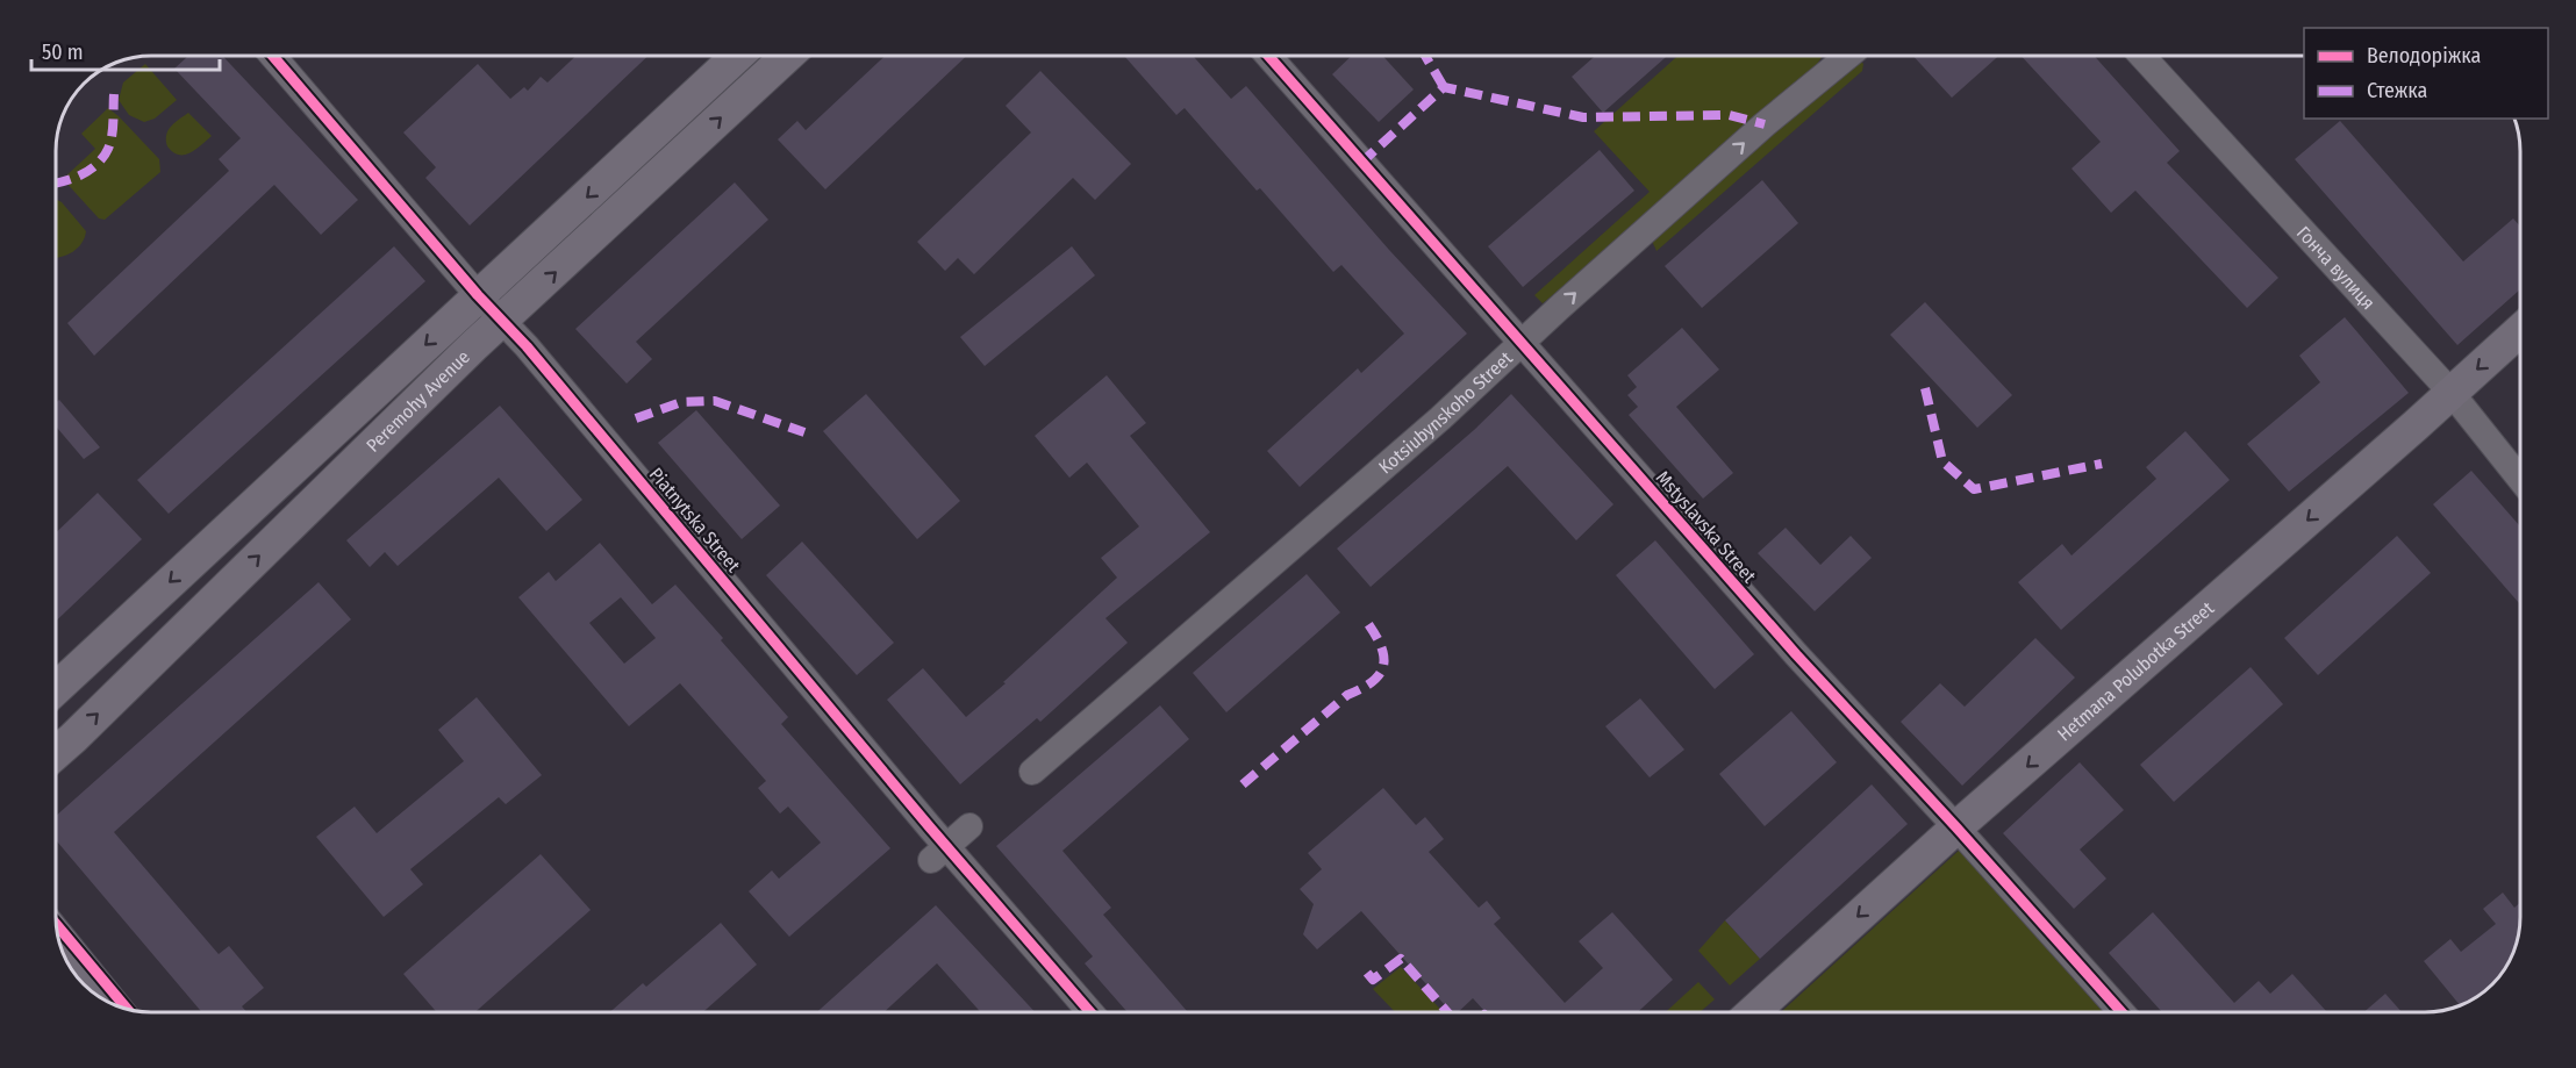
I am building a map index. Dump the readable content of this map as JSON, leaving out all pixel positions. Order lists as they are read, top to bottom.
{
  "streets": {
    "main road": ["Peremohy Avenue", "Hetmana Polubotka Street"],
    "street": [
      "Гонча вулиця",
      "Kotsiubynskoho Street",
      "Piatnytska Street",
      "Mstyslavska Street"
    ]
  },
  "crossings": [
    ["Гонча вулиця", "Hetmana Polubotka Street"],
    ["Peremohy Avenue", "Piatnytska Street"],
    ["Kotsiubynskoho Street", "Mstyslavska Street"],
    ["Mstyslavska Street", "Hetmana Polubotka Street"]
  ],
  "one_way": ["Kotsiubynskoho Street", "Hetmana Polubotka Street"],
  "legend": ["Велодоріжка", "Стежка"],
  "scale_bar": "50 m"
}
